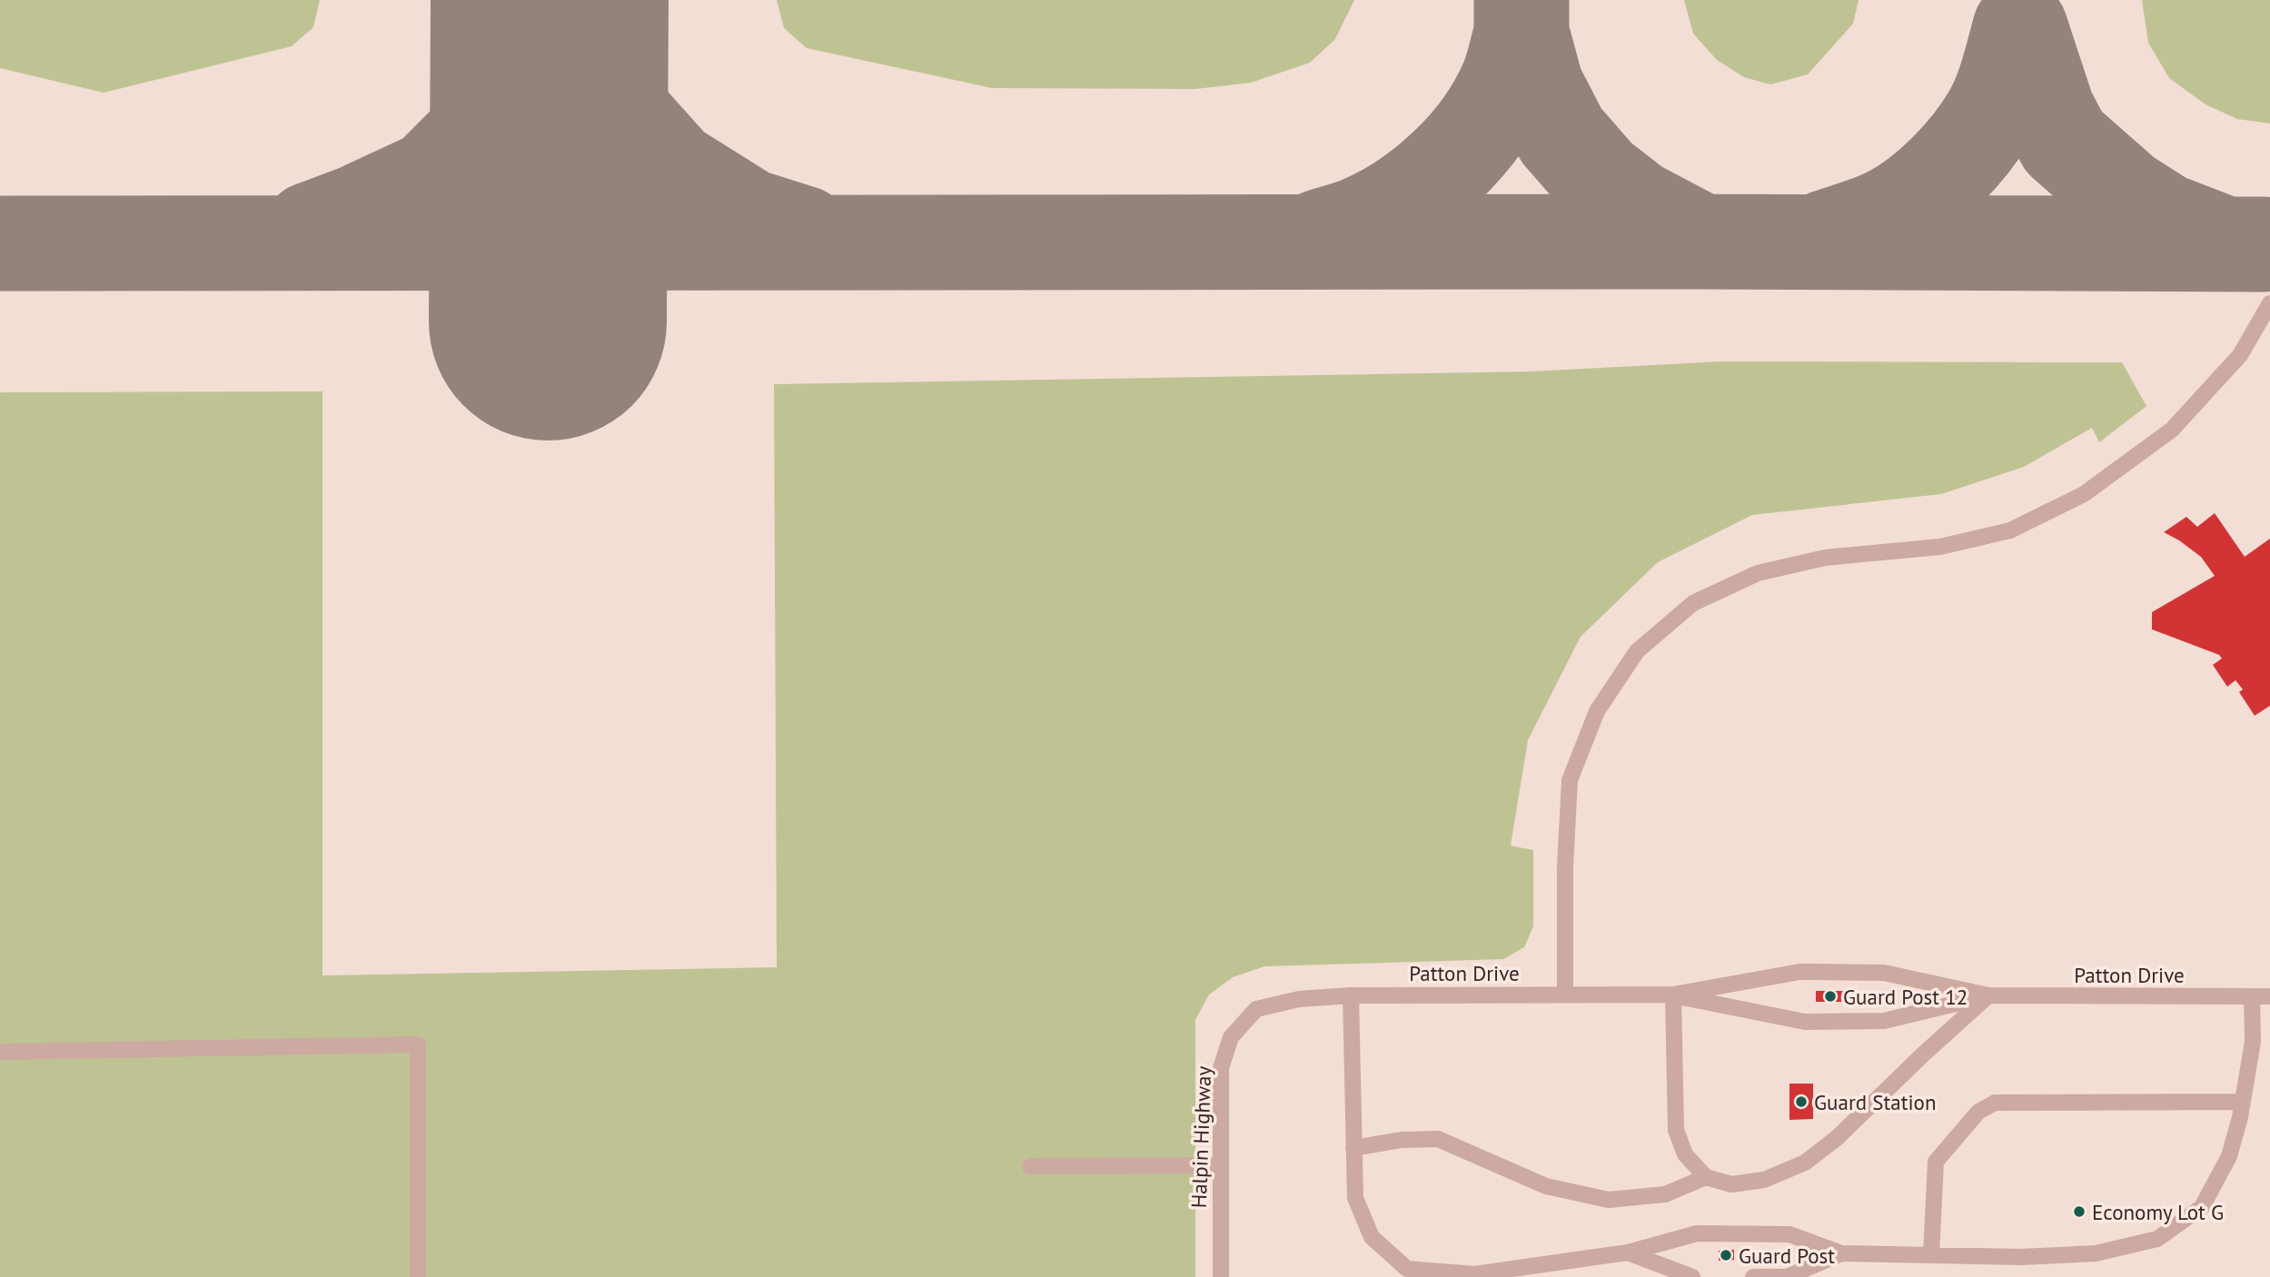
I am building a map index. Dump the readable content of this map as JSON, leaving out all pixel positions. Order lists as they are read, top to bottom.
{
  "streets": {
    "street": ["Patton Drive", "Halpin Highway"]
  },
  "crossings": [
    ["Patton Drive", "Halpin Highway"]
  ],
  "places": [
    "Guard Post 12",
    "Guard Station",
    "Economy Lot G",
    "Guard Post"
  ]
}
